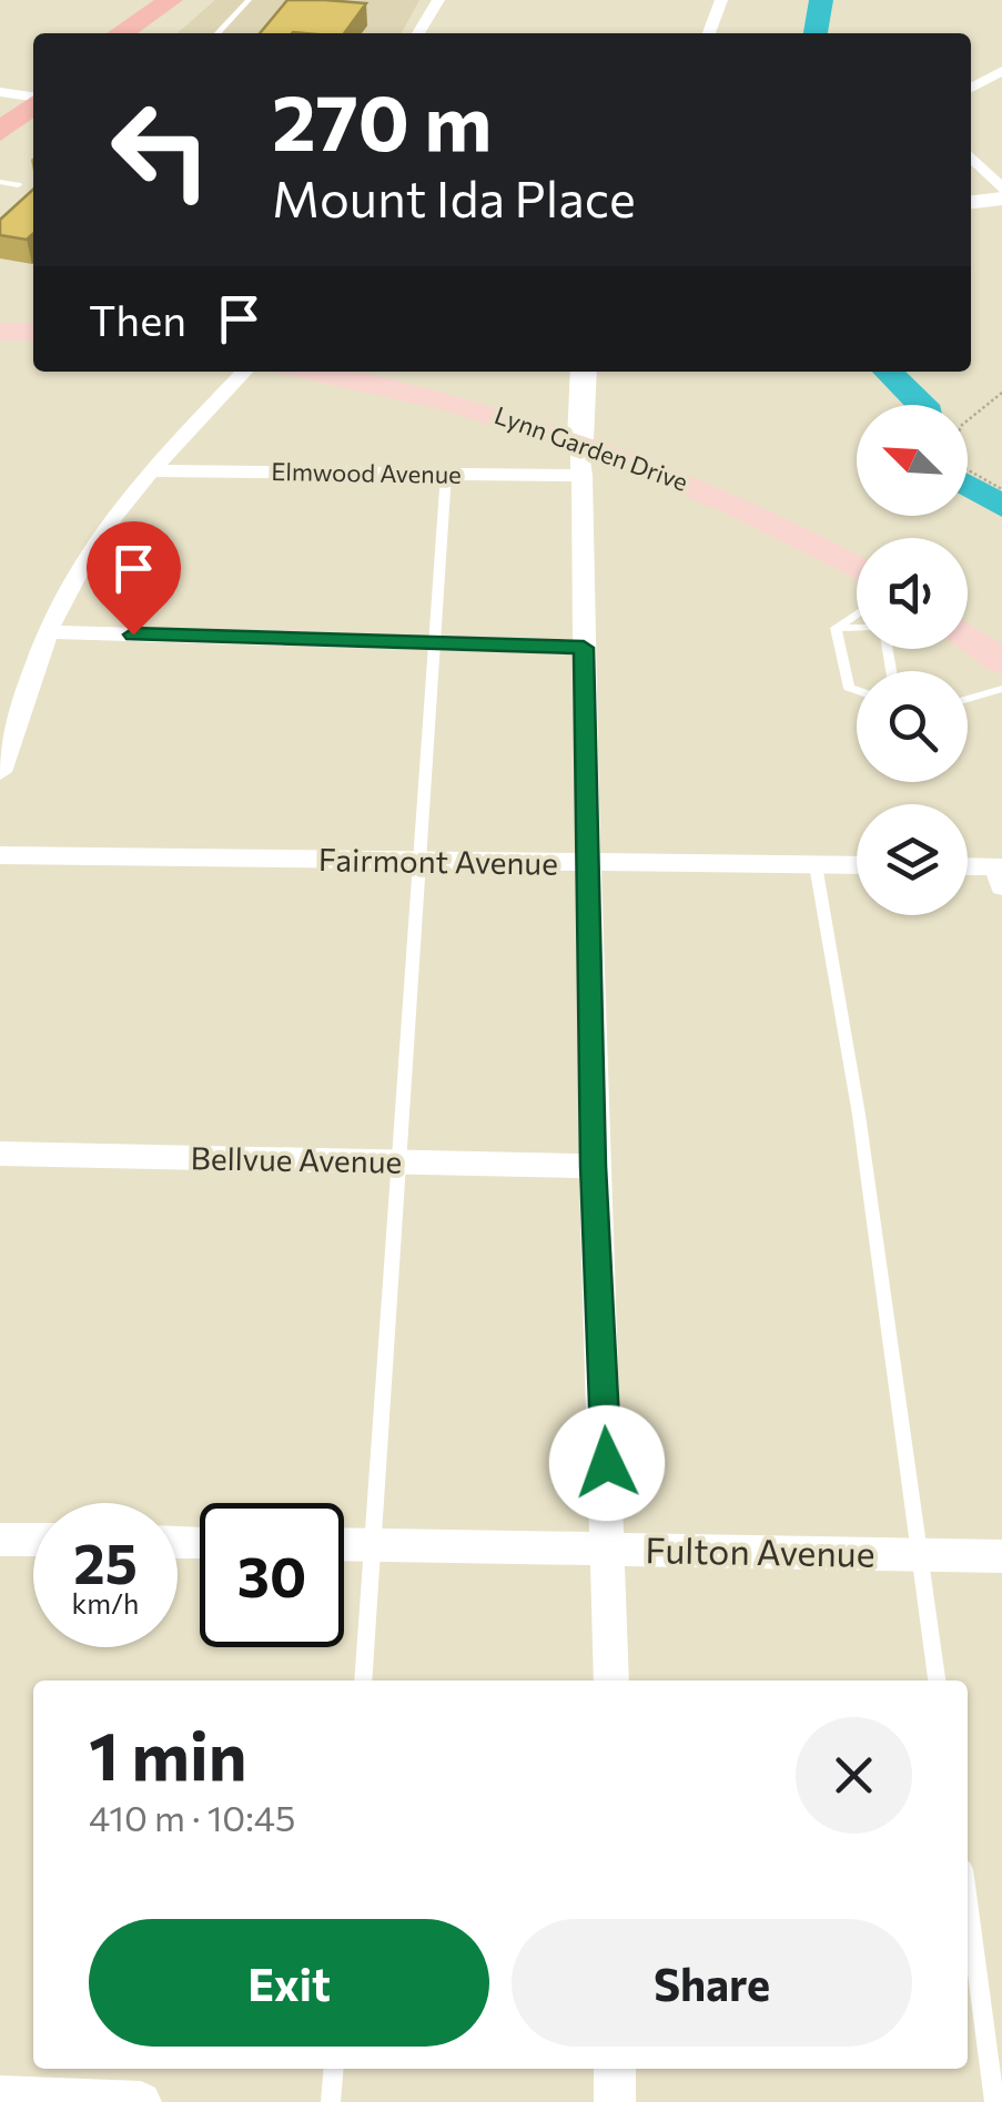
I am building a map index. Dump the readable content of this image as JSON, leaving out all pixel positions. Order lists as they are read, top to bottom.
{
  "streets": {
    "main road": ["Lynn Garden Drive"],
    "street": [
      "Elmwood Avenue",
      "Fairmont Avenue",
      "Bellvue Avenue",
      "Fulton Avenue"
    ]
  },
  "north": "top left",
  "page": {
    "turn": ["270 m", "Mount Ida Place"],
    "then": "Then",
    "speed": "25 km/h",
    "limit": "30",
    "heading": ["1 min", "410 m · 10:45"],
    "buttons": ["Exit", "Share"]
  }
}
